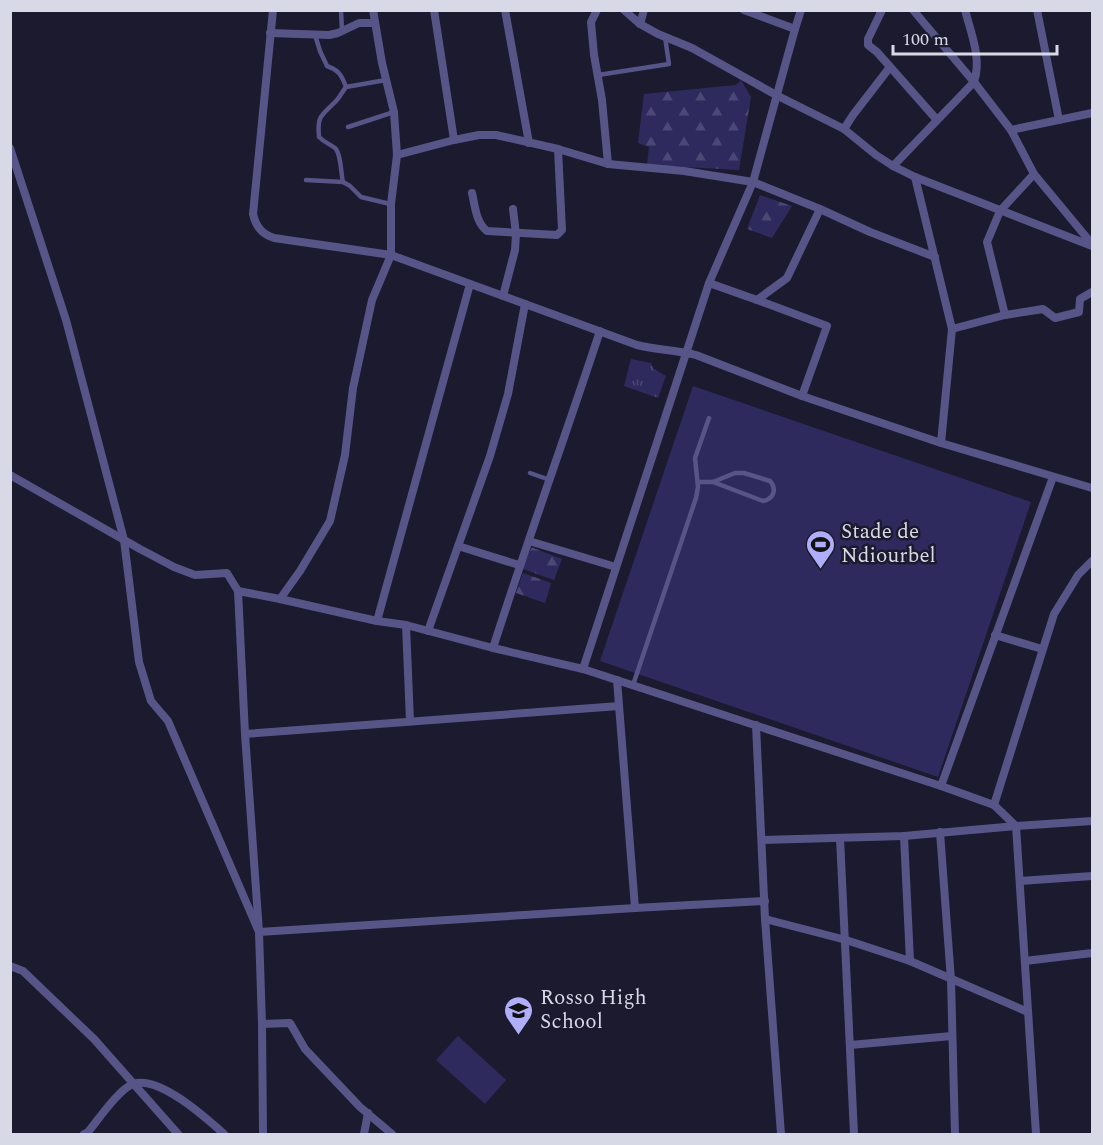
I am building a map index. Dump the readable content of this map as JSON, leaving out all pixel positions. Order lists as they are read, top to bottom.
{
  "places": {
    "sports": ["Stade de Ndiourbel"],
    "school or university": ["Rosso High School"]
  },
  "scale_bar": "100 m"
}
